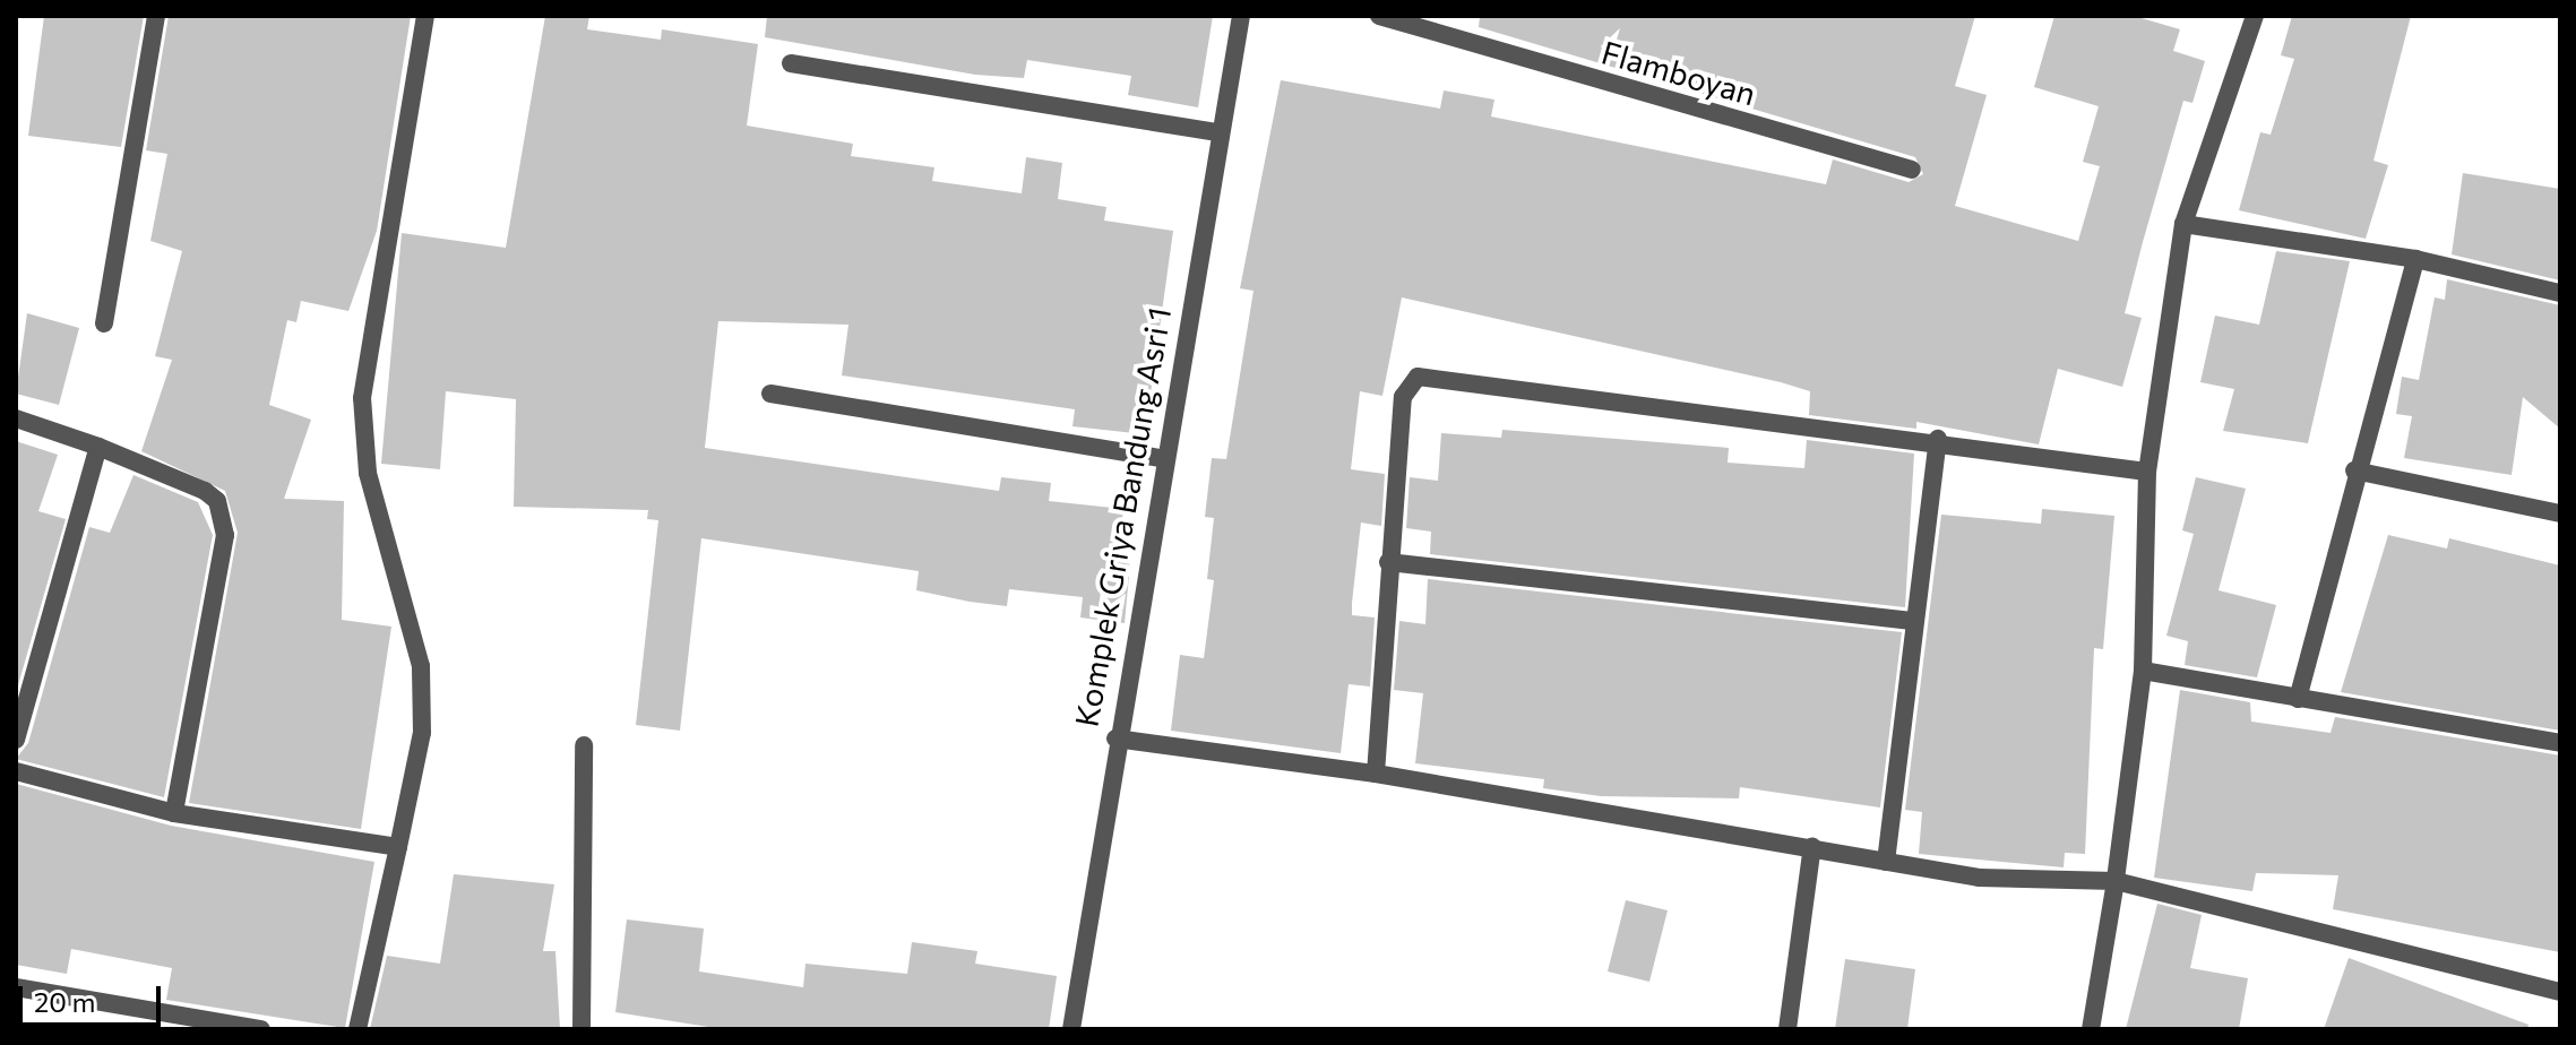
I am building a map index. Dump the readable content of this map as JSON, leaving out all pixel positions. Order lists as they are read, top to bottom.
{
  "streets": {
    "street": ["Flamboyan", "Komplek Griya Bandung Asri 1"]
  },
  "scale_bar": "20 m"
}
